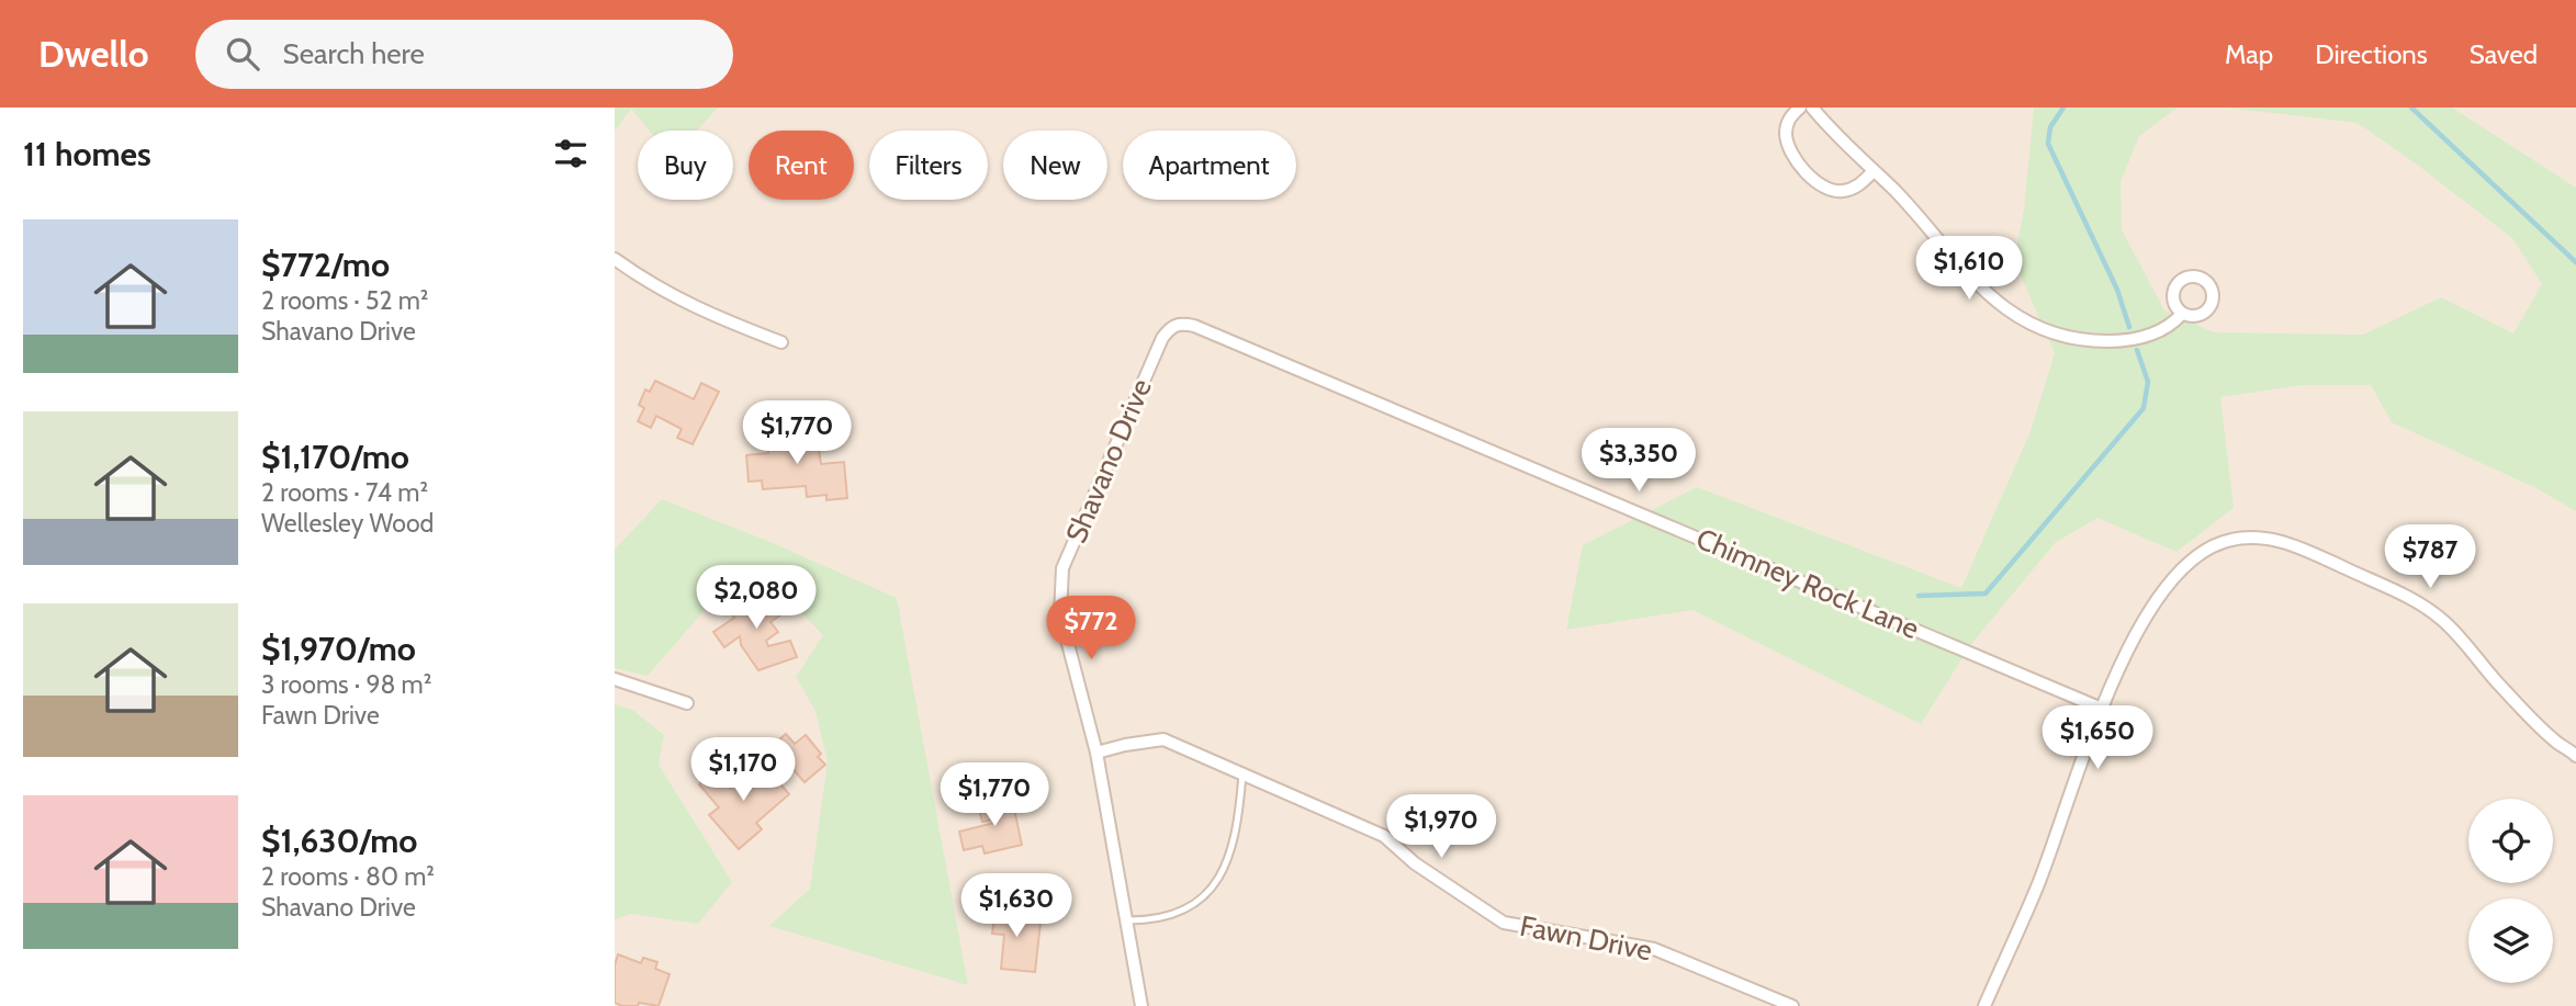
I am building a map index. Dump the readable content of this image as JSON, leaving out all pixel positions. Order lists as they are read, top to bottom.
{
  "streets": {
    "street": ["Shavano Drive", "Chimney Rock Lane", "Fawn Drive"]
  },
  "crossings": [
    ["Shavano Drive", "Chimney Rock Lane"],
    ["Shavano Drive", "Fawn Drive"]
  ],
  "page": {
    "header": "Dwello",
    "search": "Search here",
    "nav": ["Map", "Directions", "Saved"],
    "heading": "11 homes",
    "chip": [
      "Buy",
      "Rent",
      "Filters",
      "New",
      "Apartment"
    ],
    "list": [
      {
        "name": "$772/mo",
        "note": "2 rooms · 52 m² · Shavano Drive"
      },
      {
        "name": "$1,170/mo",
        "note": "2 rooms · 74 m² · Wellesley Wood"
      },
      {
        "name": "$1,970/mo",
        "note": "3 rooms · 98 m² · Fawn Drive"
      },
      {
        "name": "$1,630/mo",
        "note": "2 rooms · 80 m² · Shavano Drive"
      }
    ],
    "price": [
      "$1,610",
      "$1,770",
      "$3,350",
      "$787",
      "$2,080",
      "$772",
      "$1,650",
      "$1,170",
      "$1,770",
      "$1,970",
      "$1,630"
    ]
  }
}
